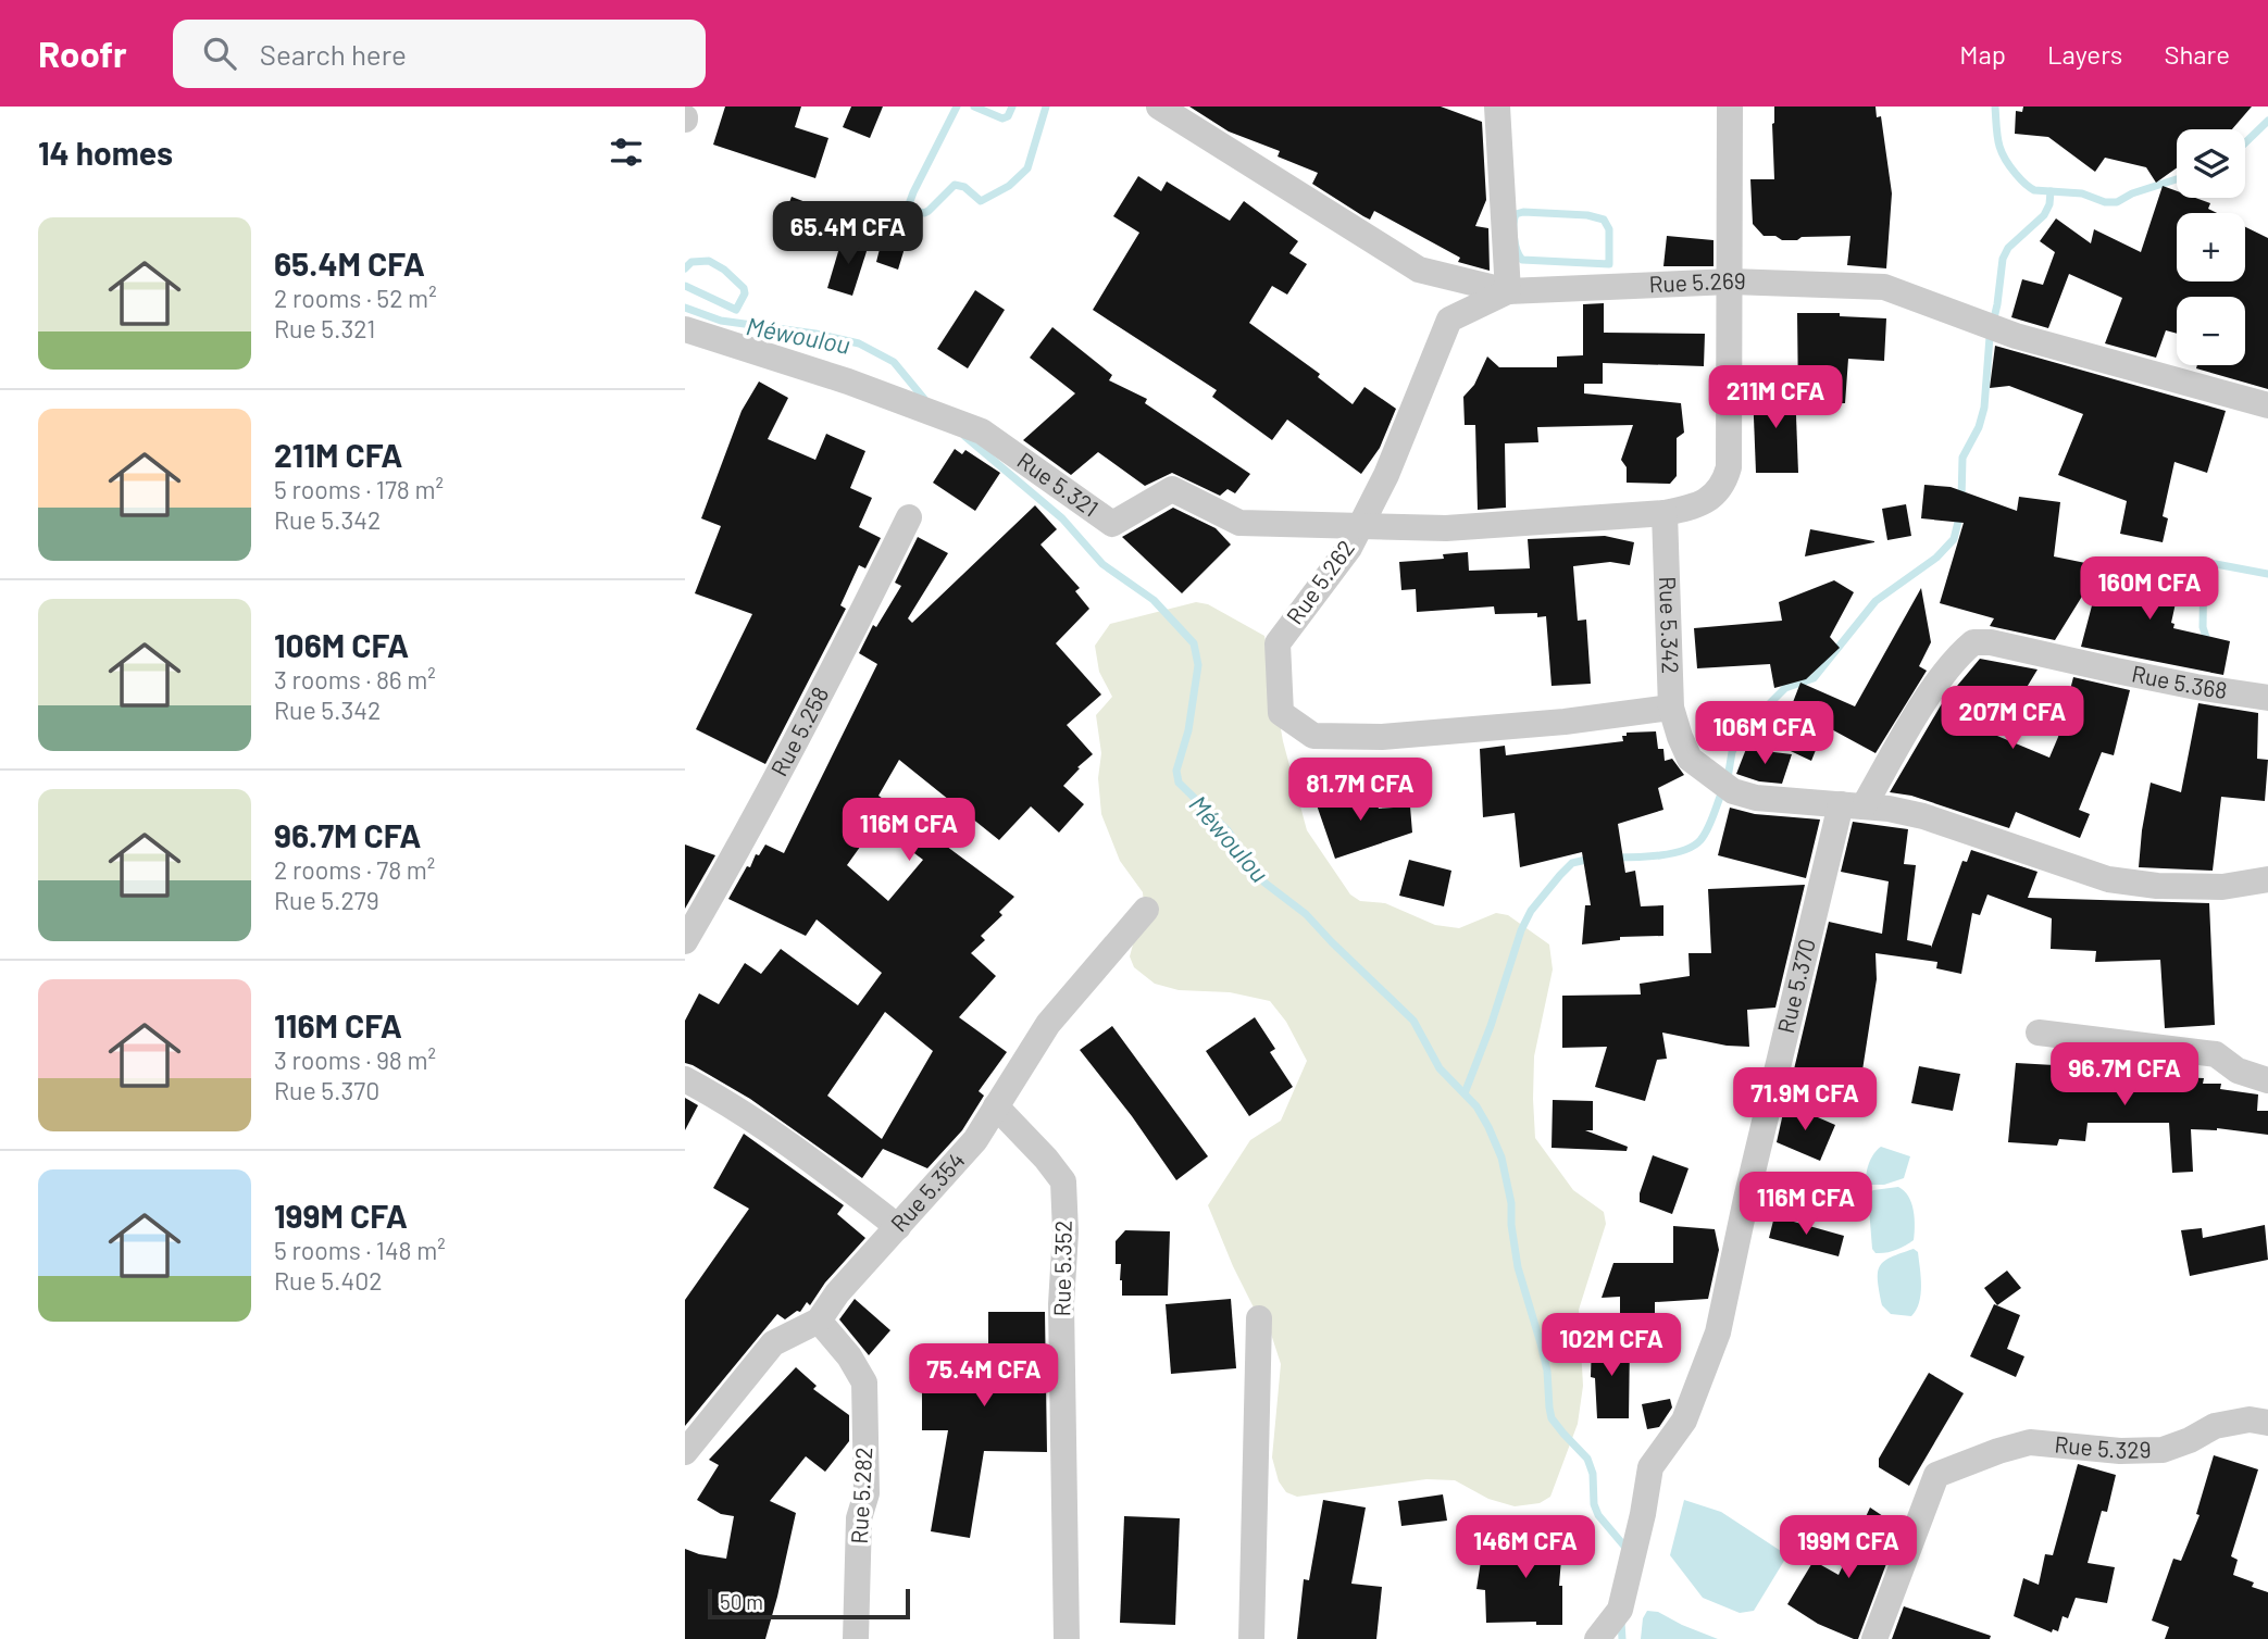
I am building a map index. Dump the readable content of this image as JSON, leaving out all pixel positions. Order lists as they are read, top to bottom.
{
  "streets": {
    "street": [
      "Rue 5.269",
      "Rue 5.321",
      "Rue 5.262",
      "Rue 5.342",
      "Rue 5.368",
      "Rue 5.258",
      "Rue 5.370",
      "Rue 5.354",
      "Rue 5.352",
      "Rue 5.329",
      "Rue 5.282"
    ]
  },
  "crossings": [
    ["Rue 5.269", "Rue 5.262"],
    ["Rue 5.321", "Rue 5.262"],
    ["Rue 5.321", "Rue 5.342"],
    ["Rue 5.262", "Rue 5.342"],
    ["Rue 5.342", "Rue 5.368"],
    ["Rue 5.342", "Rue 5.370"],
    ["Rue 5.368", "Rue 5.370"],
    ["Rue 5.354", "Rue 5.352"],
    ["Rue 5.354", "Rue 5.282"]
  ],
  "water": ["Méwoulou"],
  "scale_bar": "50 m",
  "page": {
    "header": "Roofr",
    "search": "Search here",
    "nav": ["Map", "Layers", "Share"],
    "heading": "14 homes",
    "map_buttons": ["+", "−"],
    "list": [
      {
        "name": "65.4M CFA",
        "note": "2 rooms · 52 m² · Rue 5.321"
      },
      {
        "name": "211M CFA",
        "note": "5 rooms · 178 m² · Rue 5.342"
      },
      {
        "name": "106M CFA",
        "note": "3 rooms · 86 m² · Rue 5.342"
      },
      {
        "name": "96.7M CFA",
        "note": "2 rooms · 78 m² · Rue 5.279"
      },
      {
        "name": "116M CFA",
        "note": "3 rooms · 98 m² · Rue 5.370"
      },
      {
        "name": "199M CFA",
        "note": "5 rooms · 148 m² · Rue 5.402"
      }
    ],
    "price": [
      "65.4M CFA",
      "211M CFA",
      "160M CFA",
      "207M CFA",
      "106M CFA",
      "81.7M CFA",
      "116M CFA",
      "96.7M CFA",
      "71.9M CFA",
      "116M CFA",
      "102M CFA",
      "75.4M CFA",
      "146M CFA",
      "199M CFA"
    ],
    "scale": "50 m"
  }
}
